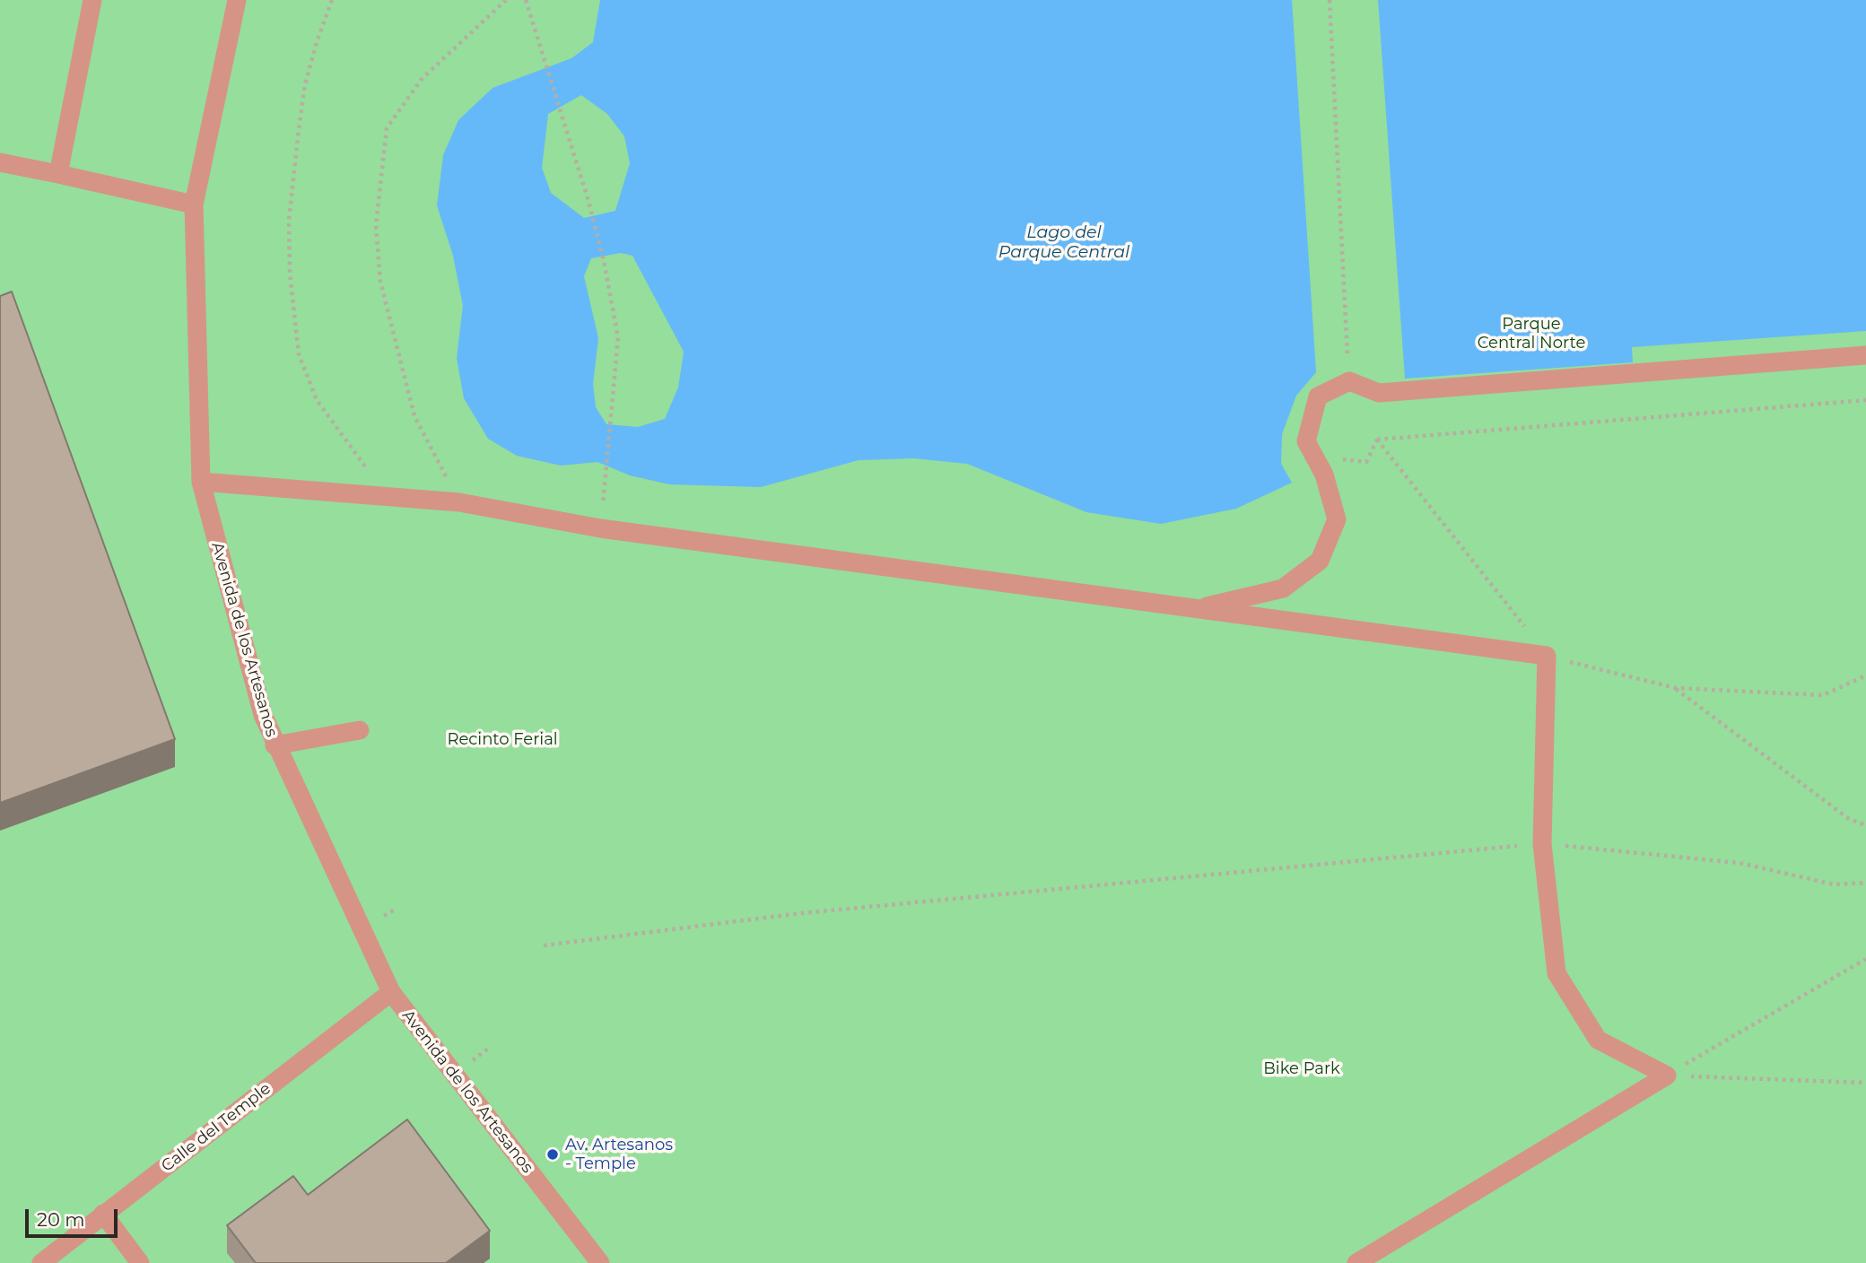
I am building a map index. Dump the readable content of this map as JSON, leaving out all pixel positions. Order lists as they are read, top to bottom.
{
  "streets": {
    "street": ["Avenida de los Artesanos", "Calle del Temple"]
  },
  "crossings": [
    ["Avenida de los Artesanos", "Calle del Temple"]
  ],
  "water": ["Lago del Parque Central"],
  "parks": ["Parque Central Norte", "Recinto Ferial", "Bike Park"],
  "places": ["Av. Artesanos - Temple"],
  "scale_bar": "20 m"
}
